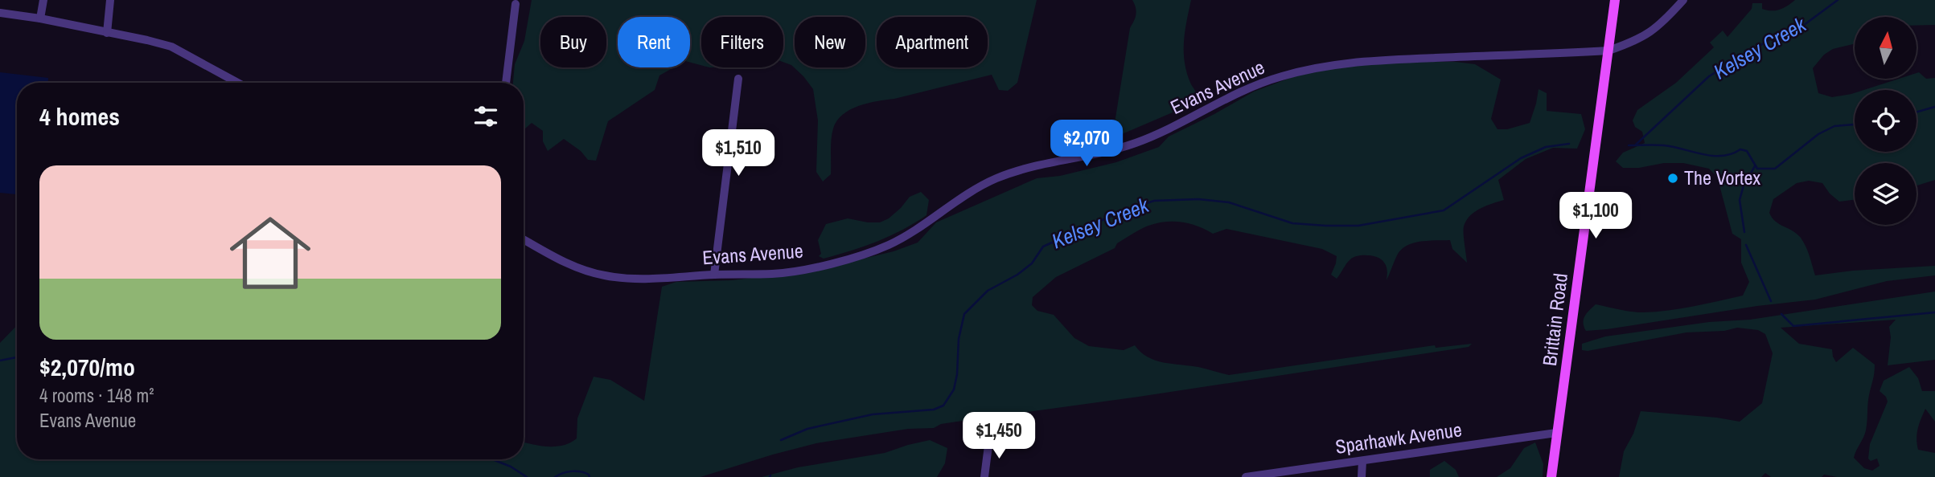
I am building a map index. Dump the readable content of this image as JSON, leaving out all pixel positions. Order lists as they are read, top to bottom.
{
  "streets": {
    "main road": ["Brittain Road"],
    "street": ["Evans Avenue", "Sparhawk Avenue"]
  },
  "crossings": [
    ["Evans Avenue", "Brittain Road"],
    ["Brittain Road", "Sparhawk Avenue"]
  ],
  "water": ["Kelsey Creek"],
  "places": ["The Vortex"],
  "north": "top",
  "page": {
    "chip": [
      "Buy",
      "Rent",
      "Filters",
      "New",
      "Apartment"
    ],
    "heading": "4 homes",
    "price": [
      "$2,070",
      "$1,510",
      "$1,100",
      "$1,450"
    ],
    "list": [
      {
        "name": "$2,070/mo",
        "note": "4 rooms · 148 m² · Evans Avenue"
      }
    ]
  }
}
